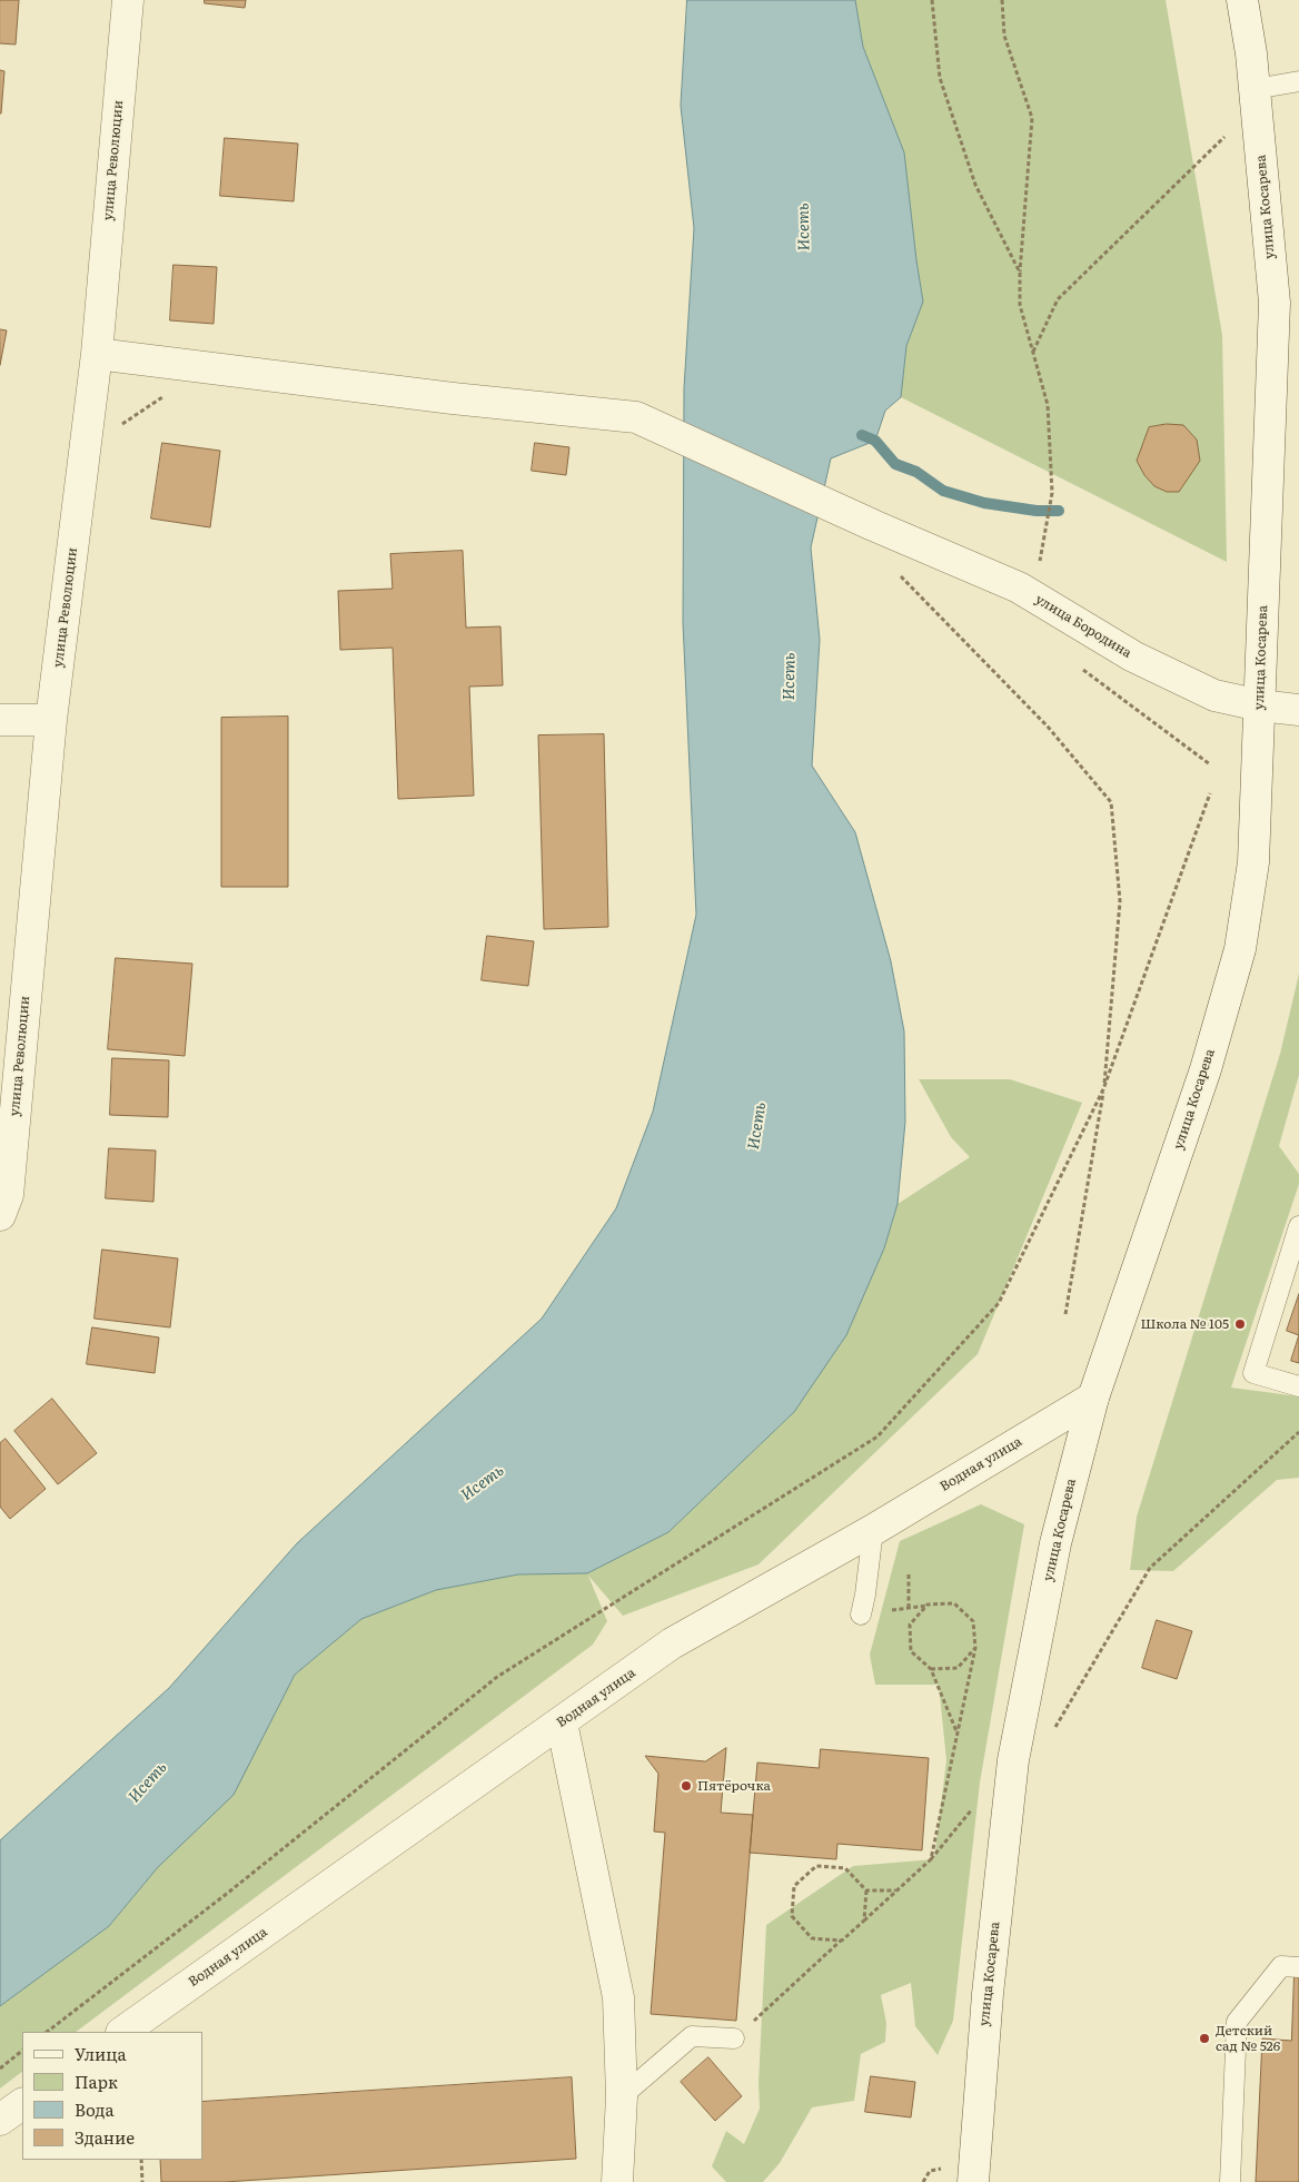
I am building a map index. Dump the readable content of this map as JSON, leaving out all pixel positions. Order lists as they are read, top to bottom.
{
  "streets": {
    "street": [
      "улица Революции",
      "улица Косарева",
      "улица Бородина",
      "Водная улица"
    ]
  },
  "crossings": [
    ["улица Революции", "улица Бородина"],
    ["улица Косарева", "улица Бородина"],
    ["улица Косарева", "Водная улица"]
  ],
  "water": ["Исеть"],
  "places": ["Школа № 105", "Пятёрочка", "Детcкий сад № 526"],
  "legend": [
    "Улица",
    "Парк",
    "Вода",
    "Здание"
  ]
}
